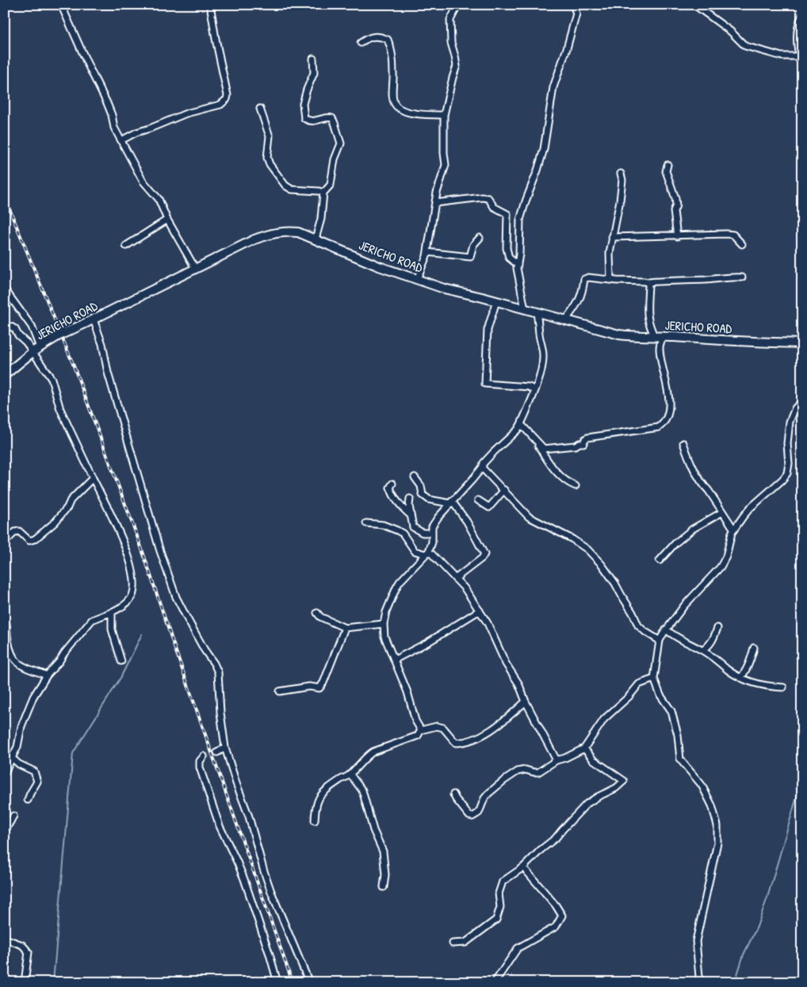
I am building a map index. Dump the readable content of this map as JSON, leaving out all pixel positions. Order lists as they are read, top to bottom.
{
  "streets": {
    "street": ["JERICHO ROAD"]
  }
}
